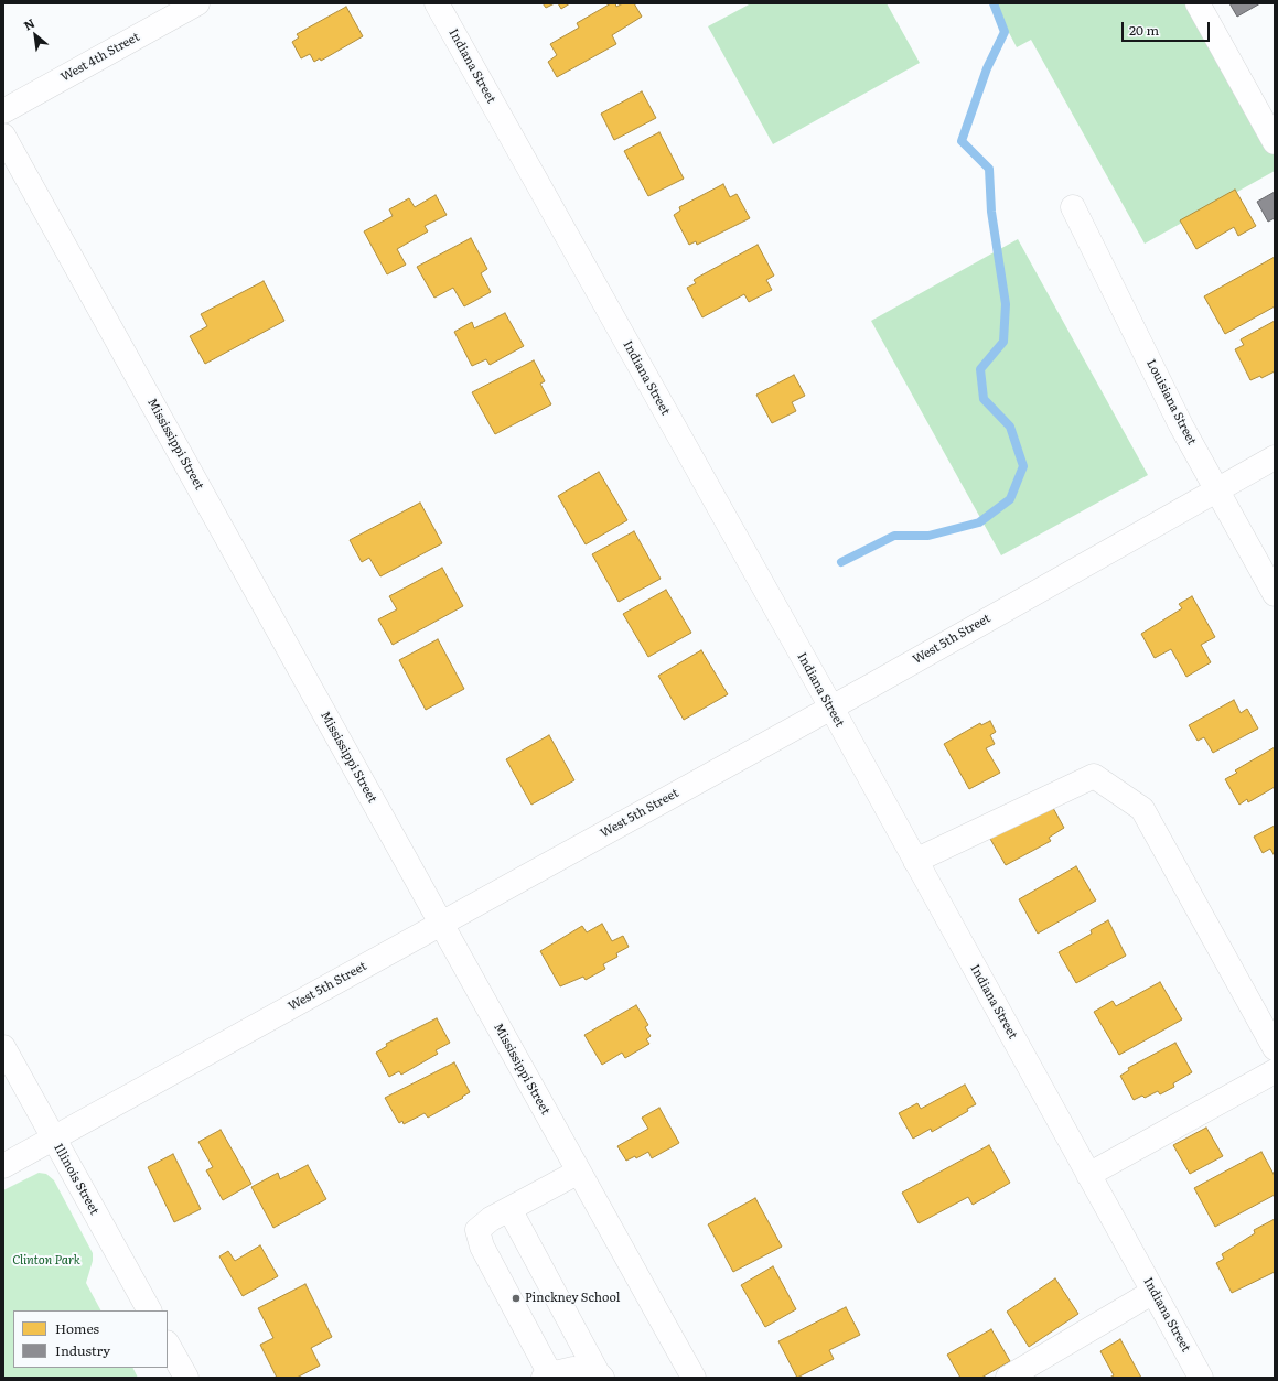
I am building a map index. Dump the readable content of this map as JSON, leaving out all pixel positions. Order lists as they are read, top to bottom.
{
  "streets": {
    "street": [
      "West 4th Street",
      "Indiana Street",
      "Louisiana Street",
      "Mississippi Street",
      "West 5th Street",
      "Illinois Street"
    ]
  },
  "crossings": [
    ["Indiana Street", "West 5th Street"],
    ["Louisiana Street", "West 5th Street"],
    ["Mississippi Street", "West 5th Street"],
    ["West 5th Street", "Illinois Street"]
  ],
  "parks": ["Clinton Park"],
  "places": ["Pinckney School"],
  "legend": ["Homes", "Industry"],
  "scale_bar": "20 m",
  "north": "top left"
}
